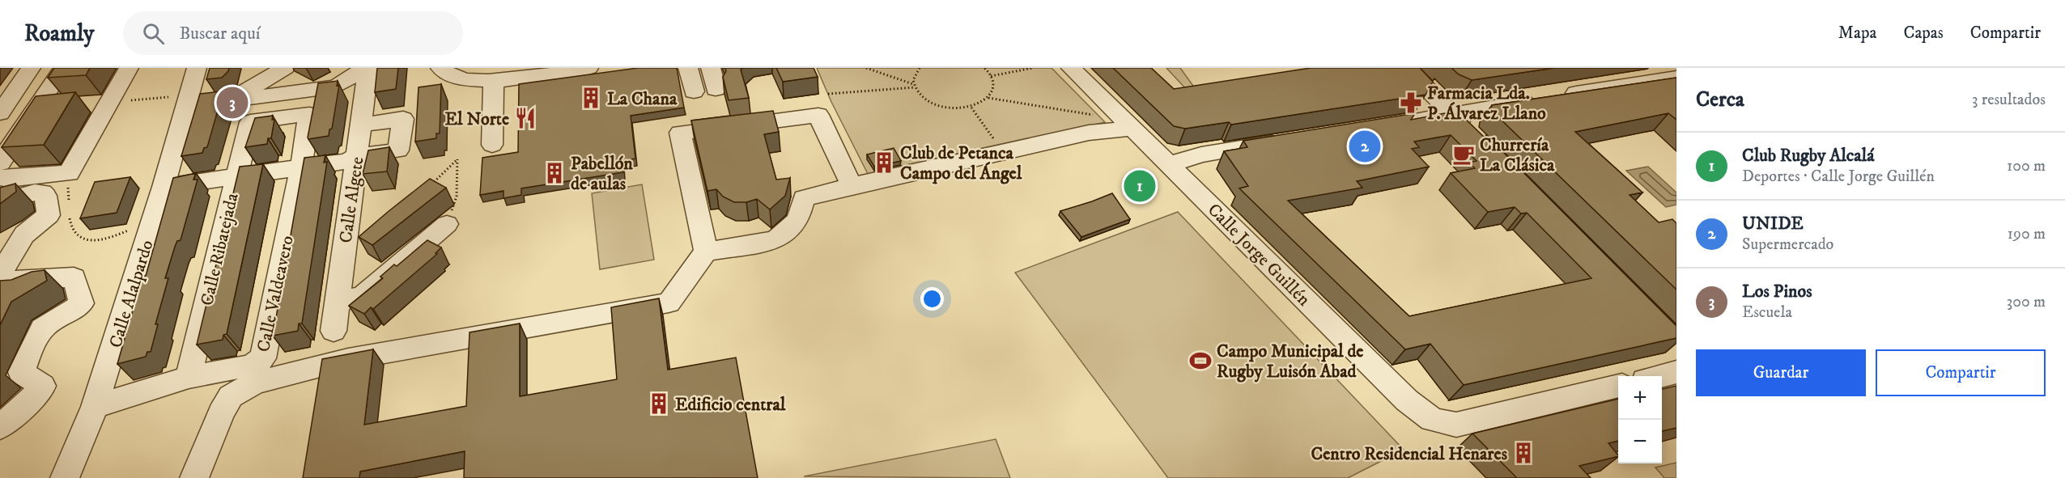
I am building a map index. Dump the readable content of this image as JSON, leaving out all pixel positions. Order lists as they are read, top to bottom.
{
  "streets": {
    "street": [
      "Calle Algete",
      "Calle Ribatejada",
      "Calle Jorge Guillén",
      "Calle Alalpardo",
      "Calle Valdeavero"
    ]
  },
  "crossings": [
    ["Calle Algete", "Calle Alalpardo"],
    ["Calle Ribatejada", "Calle Valdeavero"],
    ["Calle Alalpardo", "Calle Valdeavero"]
  ],
  "places": {
    "building": [
      "La Chana",
      "Club de Petanca Campo del Ángel",
      "Pabellón de aulas",
      "Edificio central",
      "Centro Residencial Henares"
    ],
    "pharmacy": ["Farmacia Lda. P. Álvarez Llano"],
    "restaurant": ["El Norte"],
    "cafe": ["Churrería La Clásica"],
    "sports": ["Campo Municipal de Rugby Luisón Abad"]
  },
  "page": {
    "header": "Roamly",
    "search": "Buscar aquí",
    "nav": ["Mapa", "Capas", "Compartir"],
    "heading": ["Cerca", "3 resultados"],
    "pins": ["3", "2", "1"],
    "list": [
      {
        "mark": "1",
        "name": "Club Rugby Alcalá",
        "note": "Deportes · Calle Jorge Guillén",
        "value": "100 m"
      },
      {
        "mark": "2",
        "name": "UNIDE",
        "note": "Supermercado",
        "value": "190 m"
      },
      {
        "mark": "3",
        "name": "Los Pinos",
        "note": "Escuela",
        "value": "300 m"
      }
    ],
    "buttons": ["Guardar", "Compartir"],
    "map_buttons": ["+", "−"]
  }
}
